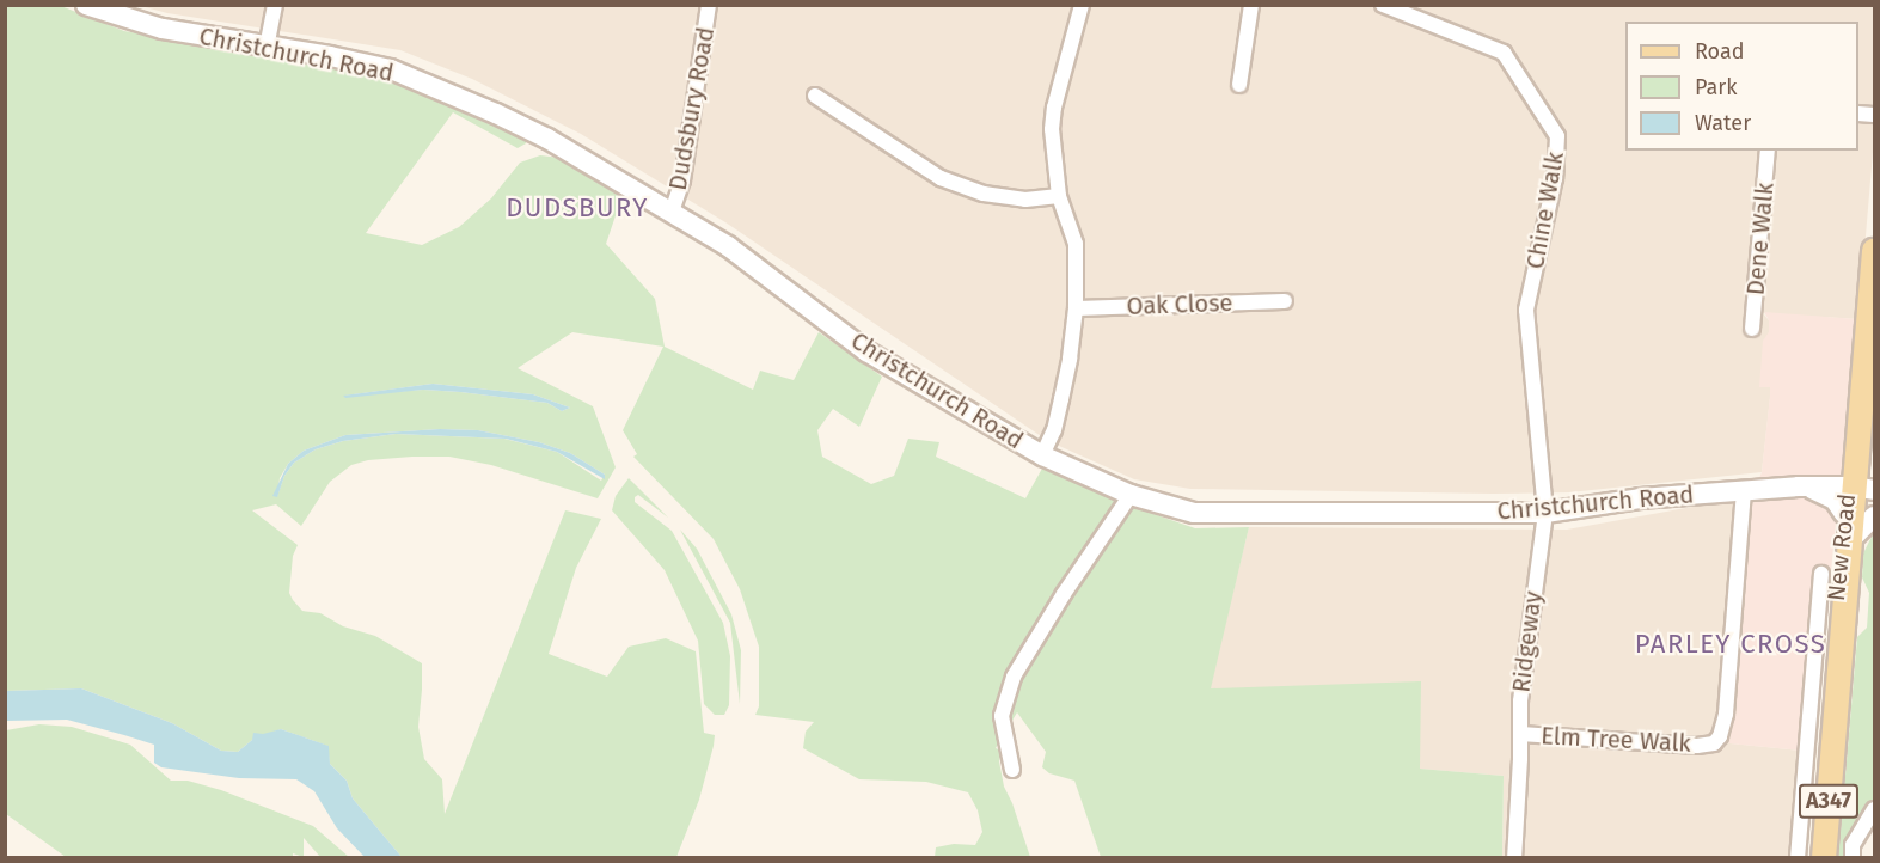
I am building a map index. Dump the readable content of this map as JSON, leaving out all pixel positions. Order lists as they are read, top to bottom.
{
  "streets": {
    "main road": ["Christchurch Road", "New Road", "A347"],
    "street": [
      "Dudsbury Road",
      "Chine Walk",
      "Dene Walk",
      "Oak Close",
      "Ridgeway",
      "Elm Tree Walk"
    ]
  },
  "crossings": [
    ["Christchurch Road", "Dudsbury Road"],
    ["Christchurch Road", "Chine Walk"],
    ["Christchurch Road", "New Road"],
    ["Christchurch Road", "Ridgeway"],
    ["Christchurch Road", "Elm Tree Walk"],
    ["Chine Walk", "Ridgeway"],
    ["Ridgeway", "Elm Tree Walk"]
  ],
  "districts": ["DUDSBURY", "PARLEY CROSS"],
  "legend": ["Road", "Park", "Water"]
}
